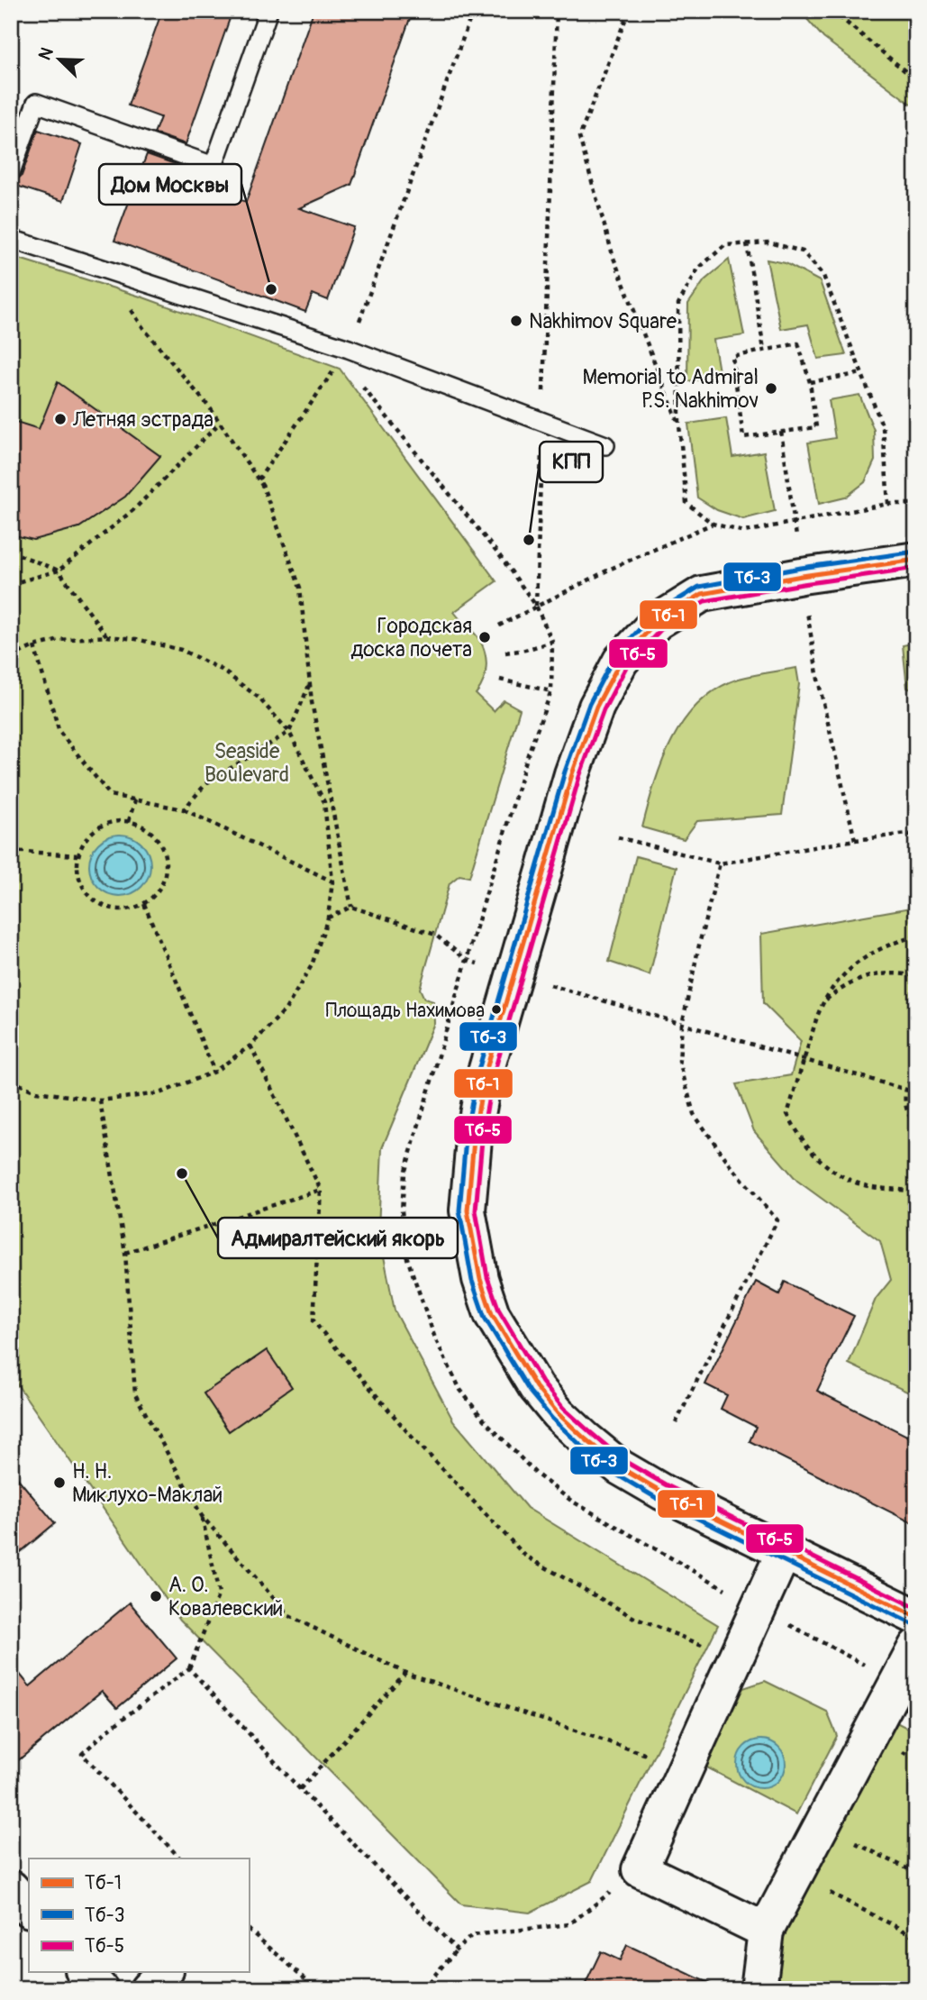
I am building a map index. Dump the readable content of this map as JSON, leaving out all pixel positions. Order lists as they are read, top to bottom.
{
  "parks": ["Seaside Boulevard"],
  "places": [
    "Дом Москвы",
    "Nakhimov Square",
    "Memorial to Admiral P.S. Nakhimov",
    "Летняя эстрада",
    "КПП",
    "Городская доска почета",
    "Площадь Нахимова",
    "Адмиралтейский якорь",
    "Н. Н. Миклухо-Маклай",
    "А. О. Ковалевский"
  ],
  "lines": ["transit line Тб-3", "transit line Тб-1", "transit line Тб-5"],
  "legend": ["Тб-1", "Тб-3", "Тб-5"],
  "north": "top left"
}
